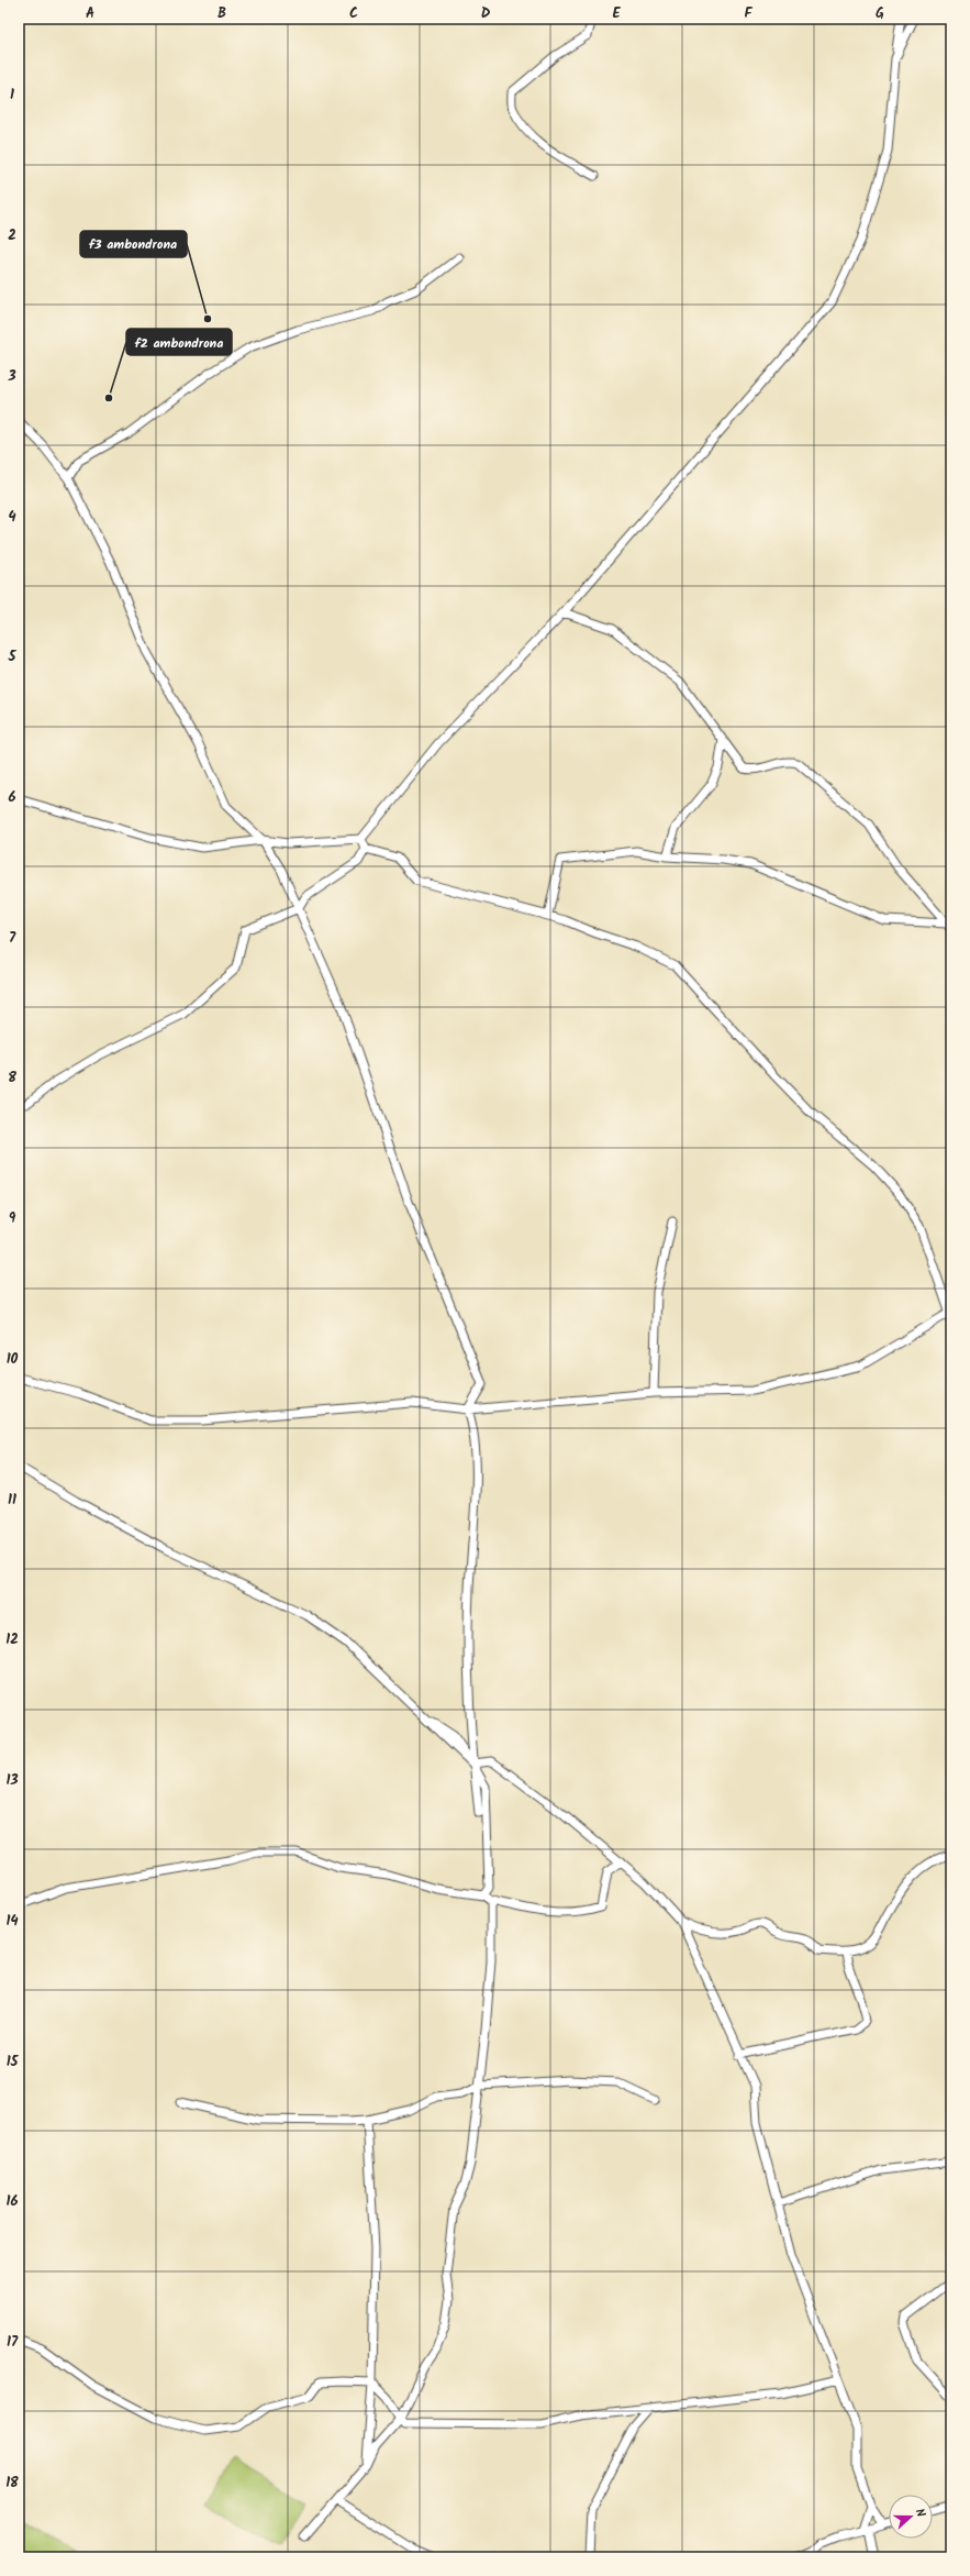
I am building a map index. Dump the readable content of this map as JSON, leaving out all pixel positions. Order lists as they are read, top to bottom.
{
  "places": ["f3 ambondrona", "f2 ambondrona"],
  "north": "right",
  "grid": {
    "columns": [
      "A",
      "B",
      "C",
      "D",
      "E",
      "F",
      "G"
    ],
    "rows": [
      "1",
      "2",
      "3",
      "4",
      "5",
      "6",
      "7",
      "8",
      "9",
      "10",
      "11",
      "12",
      "13",
      "14",
      "15",
      "16",
      "17",
      "18"
    ]
  }
}
